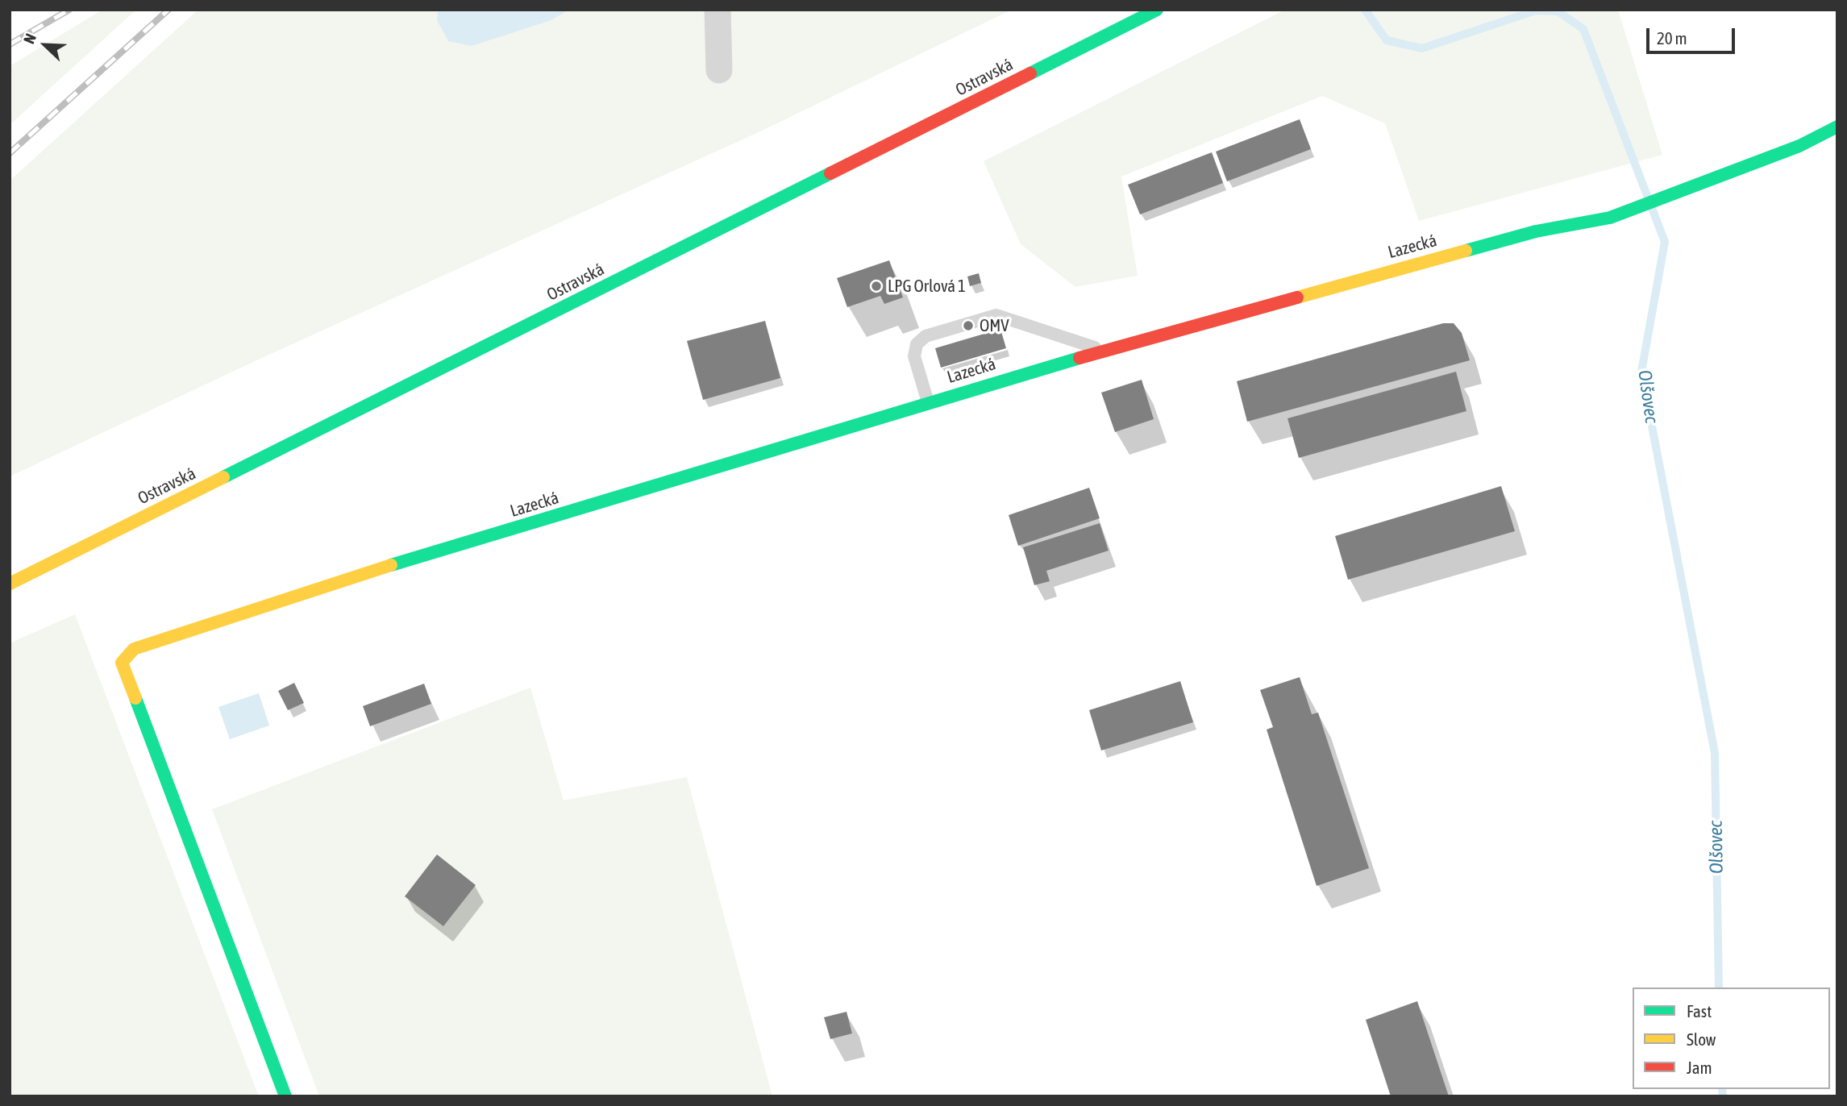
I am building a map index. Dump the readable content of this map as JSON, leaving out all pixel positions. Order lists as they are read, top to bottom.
{
  "streets": {
    "street": ["Ostravská", "Lazecká"]
  },
  "water": ["Olšovec"],
  "places": ["LPG Orlová 1", "OMV"],
  "legend": ["Fast", "Slow", "Jam"],
  "scale_bar": "20 m",
  "north": "top left"
}
